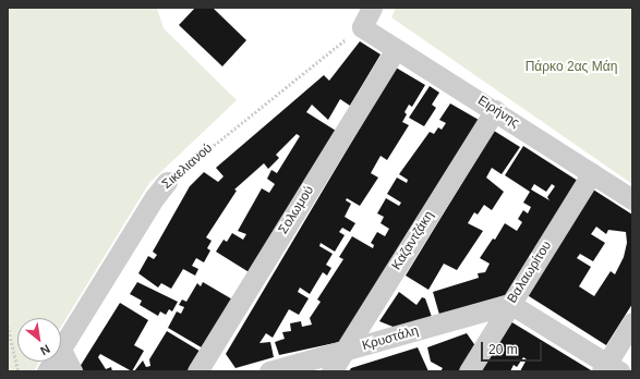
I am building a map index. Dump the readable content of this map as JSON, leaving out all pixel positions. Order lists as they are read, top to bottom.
{
  "streets": {
    "street": [
      "Ειρήνης",
      "Σικελιανού",
      "Σολωμού",
      "Καζαντζάκη",
      "Βαλαωρίτου",
      "Κρυστάλη"
    ]
  },
  "crossings": [
    ["Ειρήνης", "Σικελιανού"],
    ["Ειρήνης", "Σολωμού"],
    ["Ειρήνης", "Καζαντζάκη"],
    ["Ειρήνης", "Βαλαωρίτου"],
    ["Καζαντζάκη", "Κρυστάλη"],
    ["Βαλαωρίτου", "Κρυστάλη"]
  ],
  "parks": ["Πάρκο 2ας Μάη"],
  "scale_bar": "20 m",
  "north": "bottom right"
}
